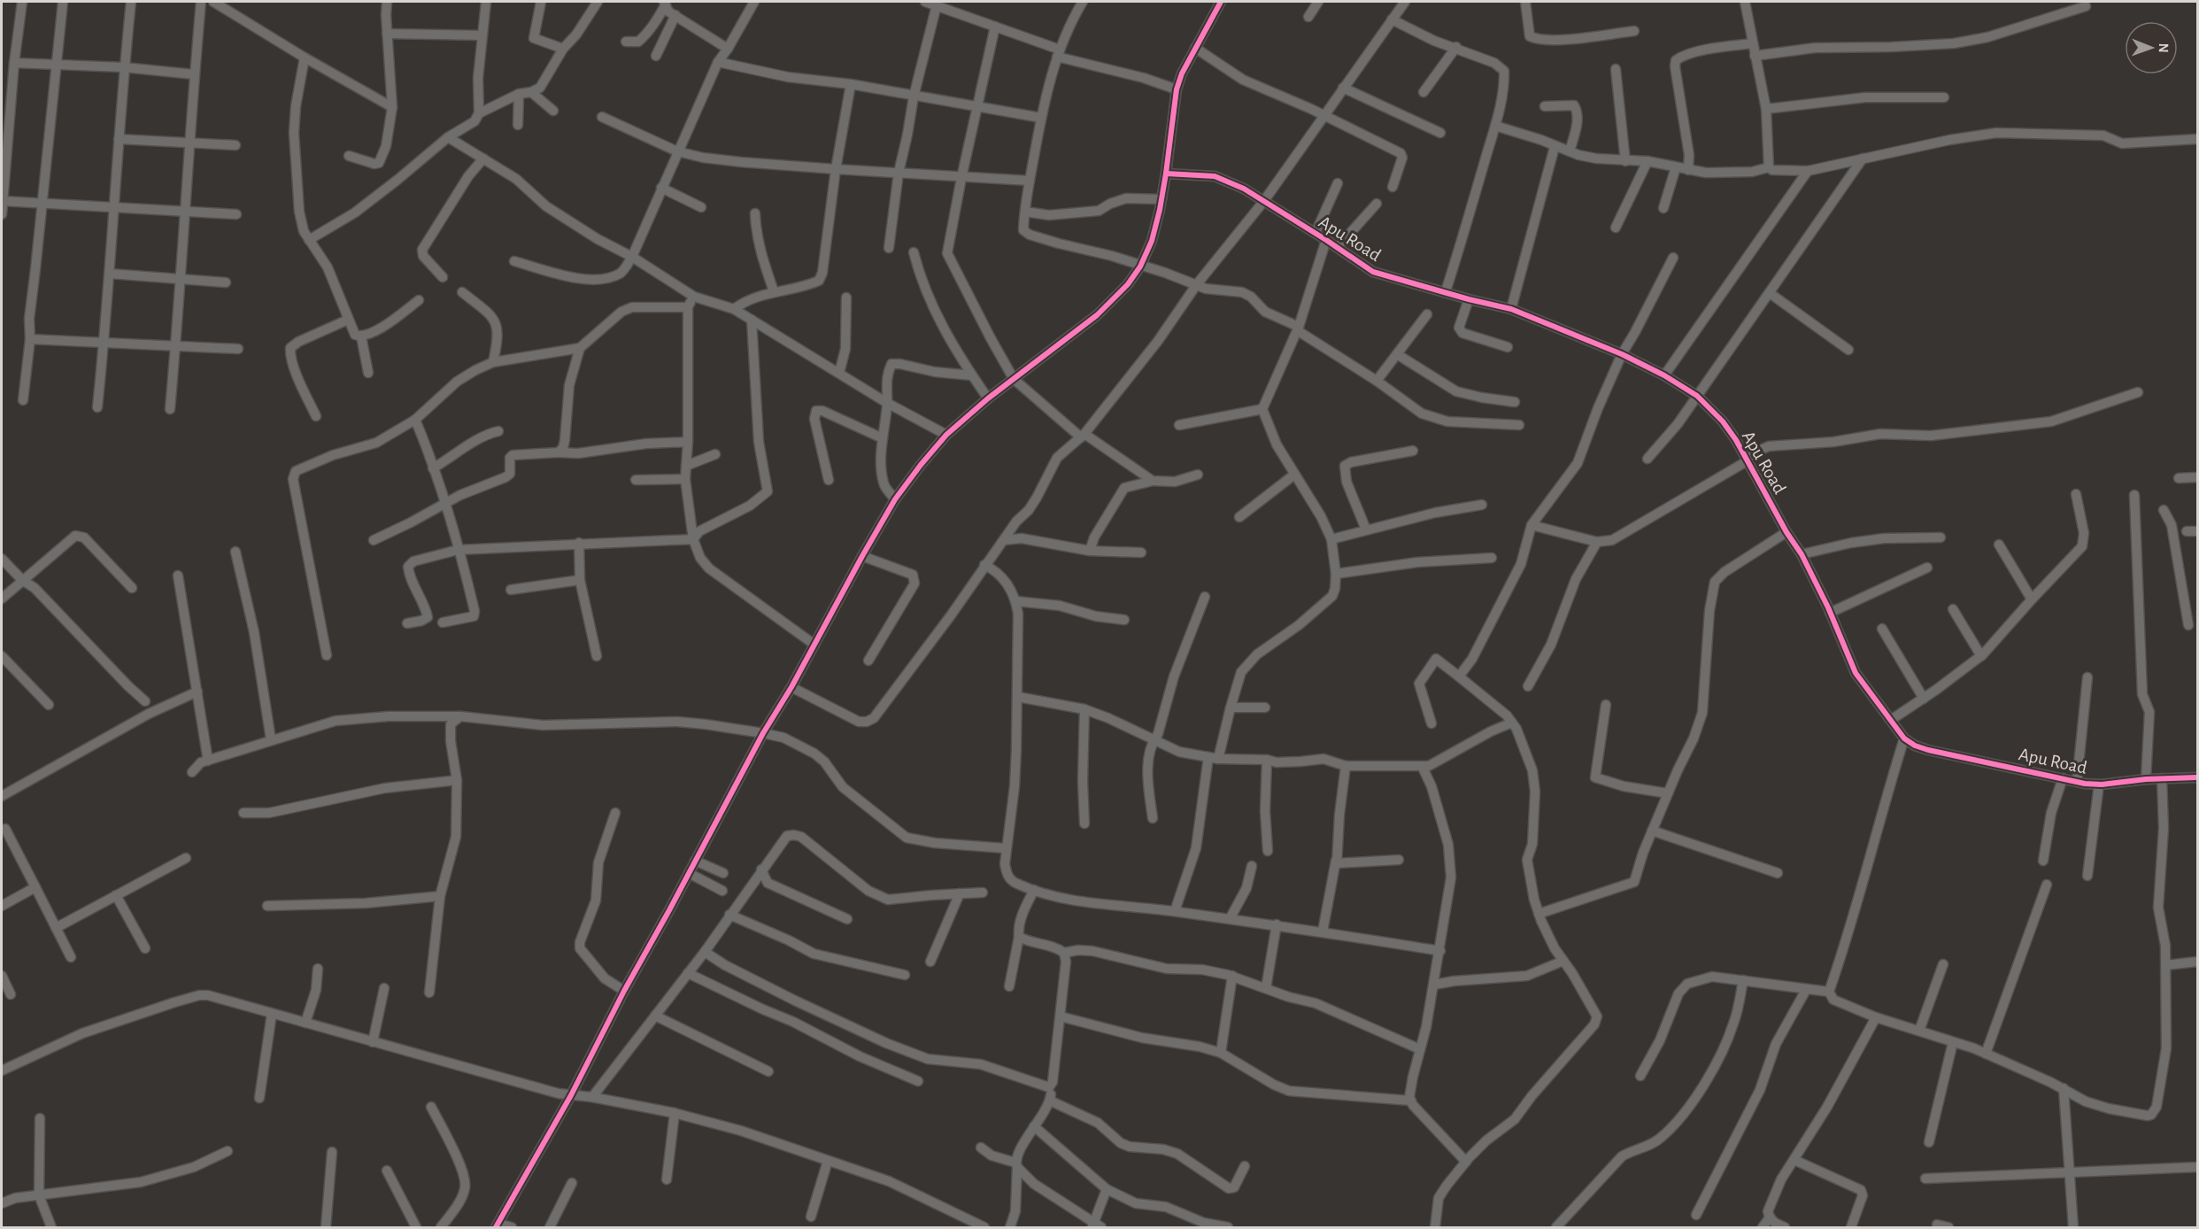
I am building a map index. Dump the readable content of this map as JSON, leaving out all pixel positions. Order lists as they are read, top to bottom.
{
  "streets": {
    "street": ["Apu Road"]
  },
  "north": "right"
}
